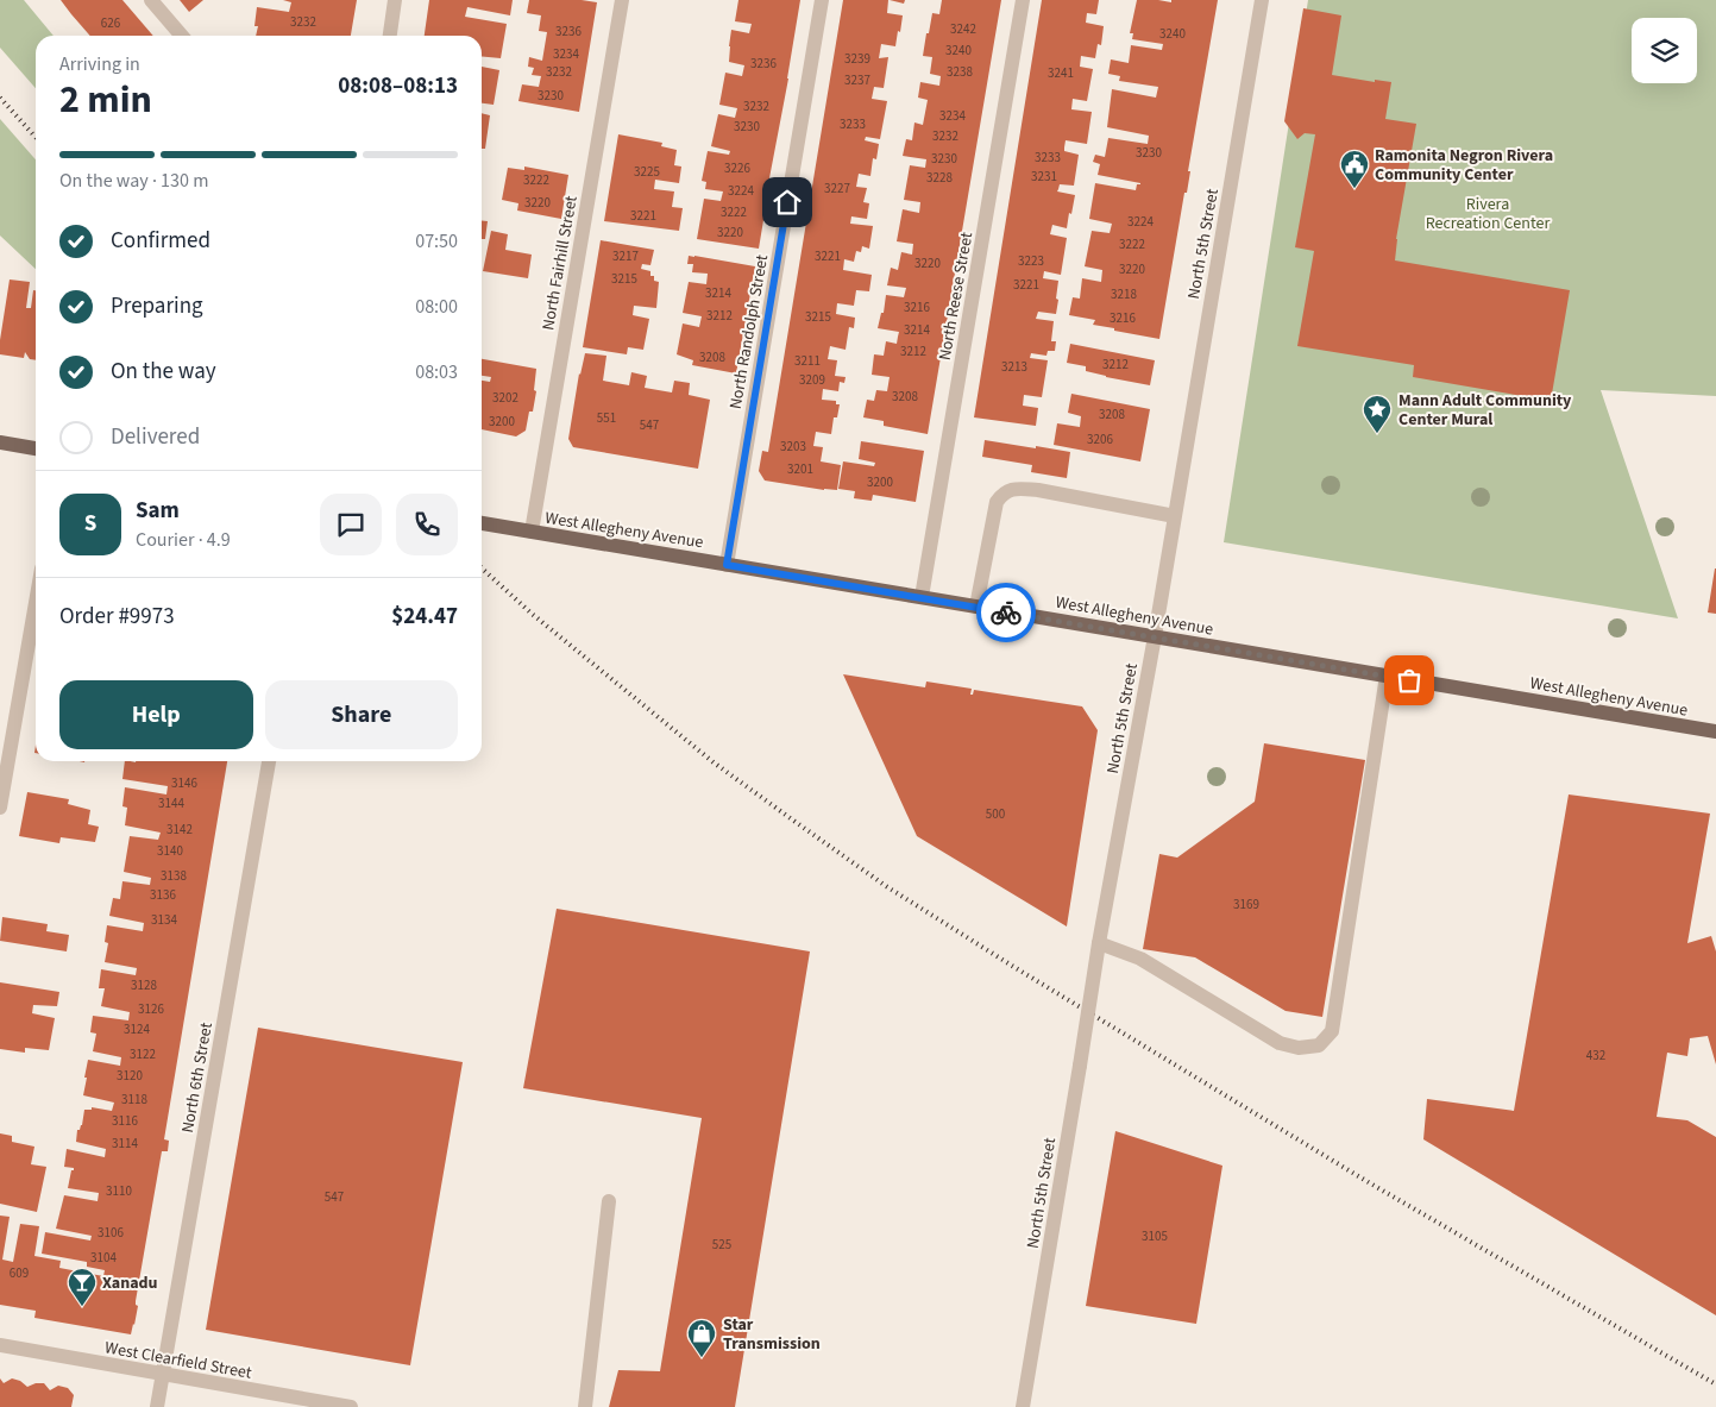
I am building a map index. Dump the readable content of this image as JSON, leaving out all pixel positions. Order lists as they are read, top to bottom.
{
  "streets": {
    "main road": ["West Allegheny Avenue"],
    "street": [
      "North 5th Street",
      "North Fairhill Street",
      "North Reese Street",
      "North Randolph Street",
      "North 6th Street",
      "West Clearfield Street"
    ]
  },
  "crossings": [
    ["North 5th Street", "West Allegheny Avenue"],
    ["North Fairhill Street", "West Allegheny Avenue"],
    ["North Reese Street", "West Allegheny Avenue"],
    ["North Randolph Street", "West Allegheny Avenue"],
    ["North 6th Street", "West Clearfield Street"]
  ],
  "parks": ["Rivera Recreation Center"],
  "places": {
    "public building": ["Ramonita Negron Rivera Community Center"],
    "place": ["Mann Adult Community Center Mural"],
    "bar": ["Xanadu"],
    "shop": ["Star Transmission"]
  },
  "house_numbers": [
    "3232",
    "626",
    "3242",
    "3236",
    "3240",
    "3240",
    "3234",
    "3239",
    "3236",
    "3232",
    "3238",
    "3241",
    "3237",
    "3230",
    "3232",
    "3234",
    "3233",
    "3230",
    "3232",
    "3230",
    "3233",
    "3230",
    "3226",
    "3225",
    "3231",
    "3228",
    "3222",
    "3227",
    "3224",
    "3220",
    "3222",
    "3221",
    "3224",
    "3220",
    "3222",
    "3217",
    "3221",
    "3223",
    "3220",
    "3220",
    "3215",
    "3221",
    "3214",
    "3218",
    "3216",
    "3212",
    "3215",
    "3216",
    "3214",
    "3212",
    "3208",
    "3211",
    "3212",
    "3213",
    "3209",
    "3208",
    "3202",
    "3208",
    "551",
    "3200",
    "547",
    "3206",
    "3203",
    "3201",
    "3200",
    "3146",
    "3144",
    "500",
    "3142",
    "3140",
    "3138",
    "3136",
    "3169",
    "3134",
    "3128",
    "3126",
    "3124",
    "3122",
    "432",
    "3120",
    "3118",
    "3116",
    "3114",
    "3110",
    "547",
    "3106",
    "3105",
    "525",
    "3104",
    "609"
  ],
  "page": {
    "heading": ["2 min", "Arriving in", "08:08–08:13"],
    "panel": [
      "Sam",
      "Courier · 4.9",
      "Order #9973",
      "$24.47"
    ],
    "bar": "On the way · 130 m",
    "list": [
      ["Confirmed", "07:50"],
      ["Preparing", "08:00"],
      ["On the way", "08:03"],
      "Delivered"
    ],
    "round": "S",
    "buttons": ["Help", "Share"]
  }
}
